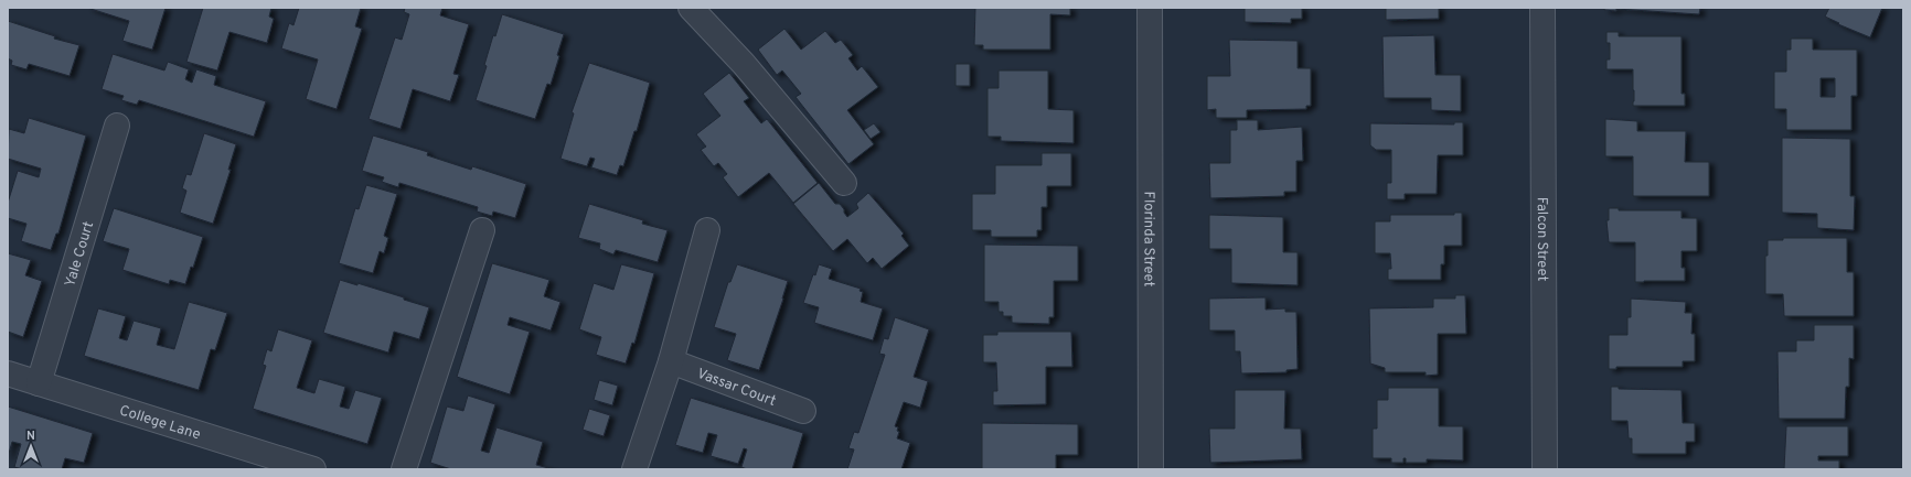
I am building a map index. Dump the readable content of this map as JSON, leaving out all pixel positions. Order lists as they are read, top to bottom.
{
  "streets": {
    "street": [
      "Florinda Street",
      "Falcon Street",
      "Yale Court",
      "Vassar Court",
      "College Lane"
    ]
  },
  "crossings": [
    ["Yale Court", "College Lane"]
  ],
  "north": "top"
}
